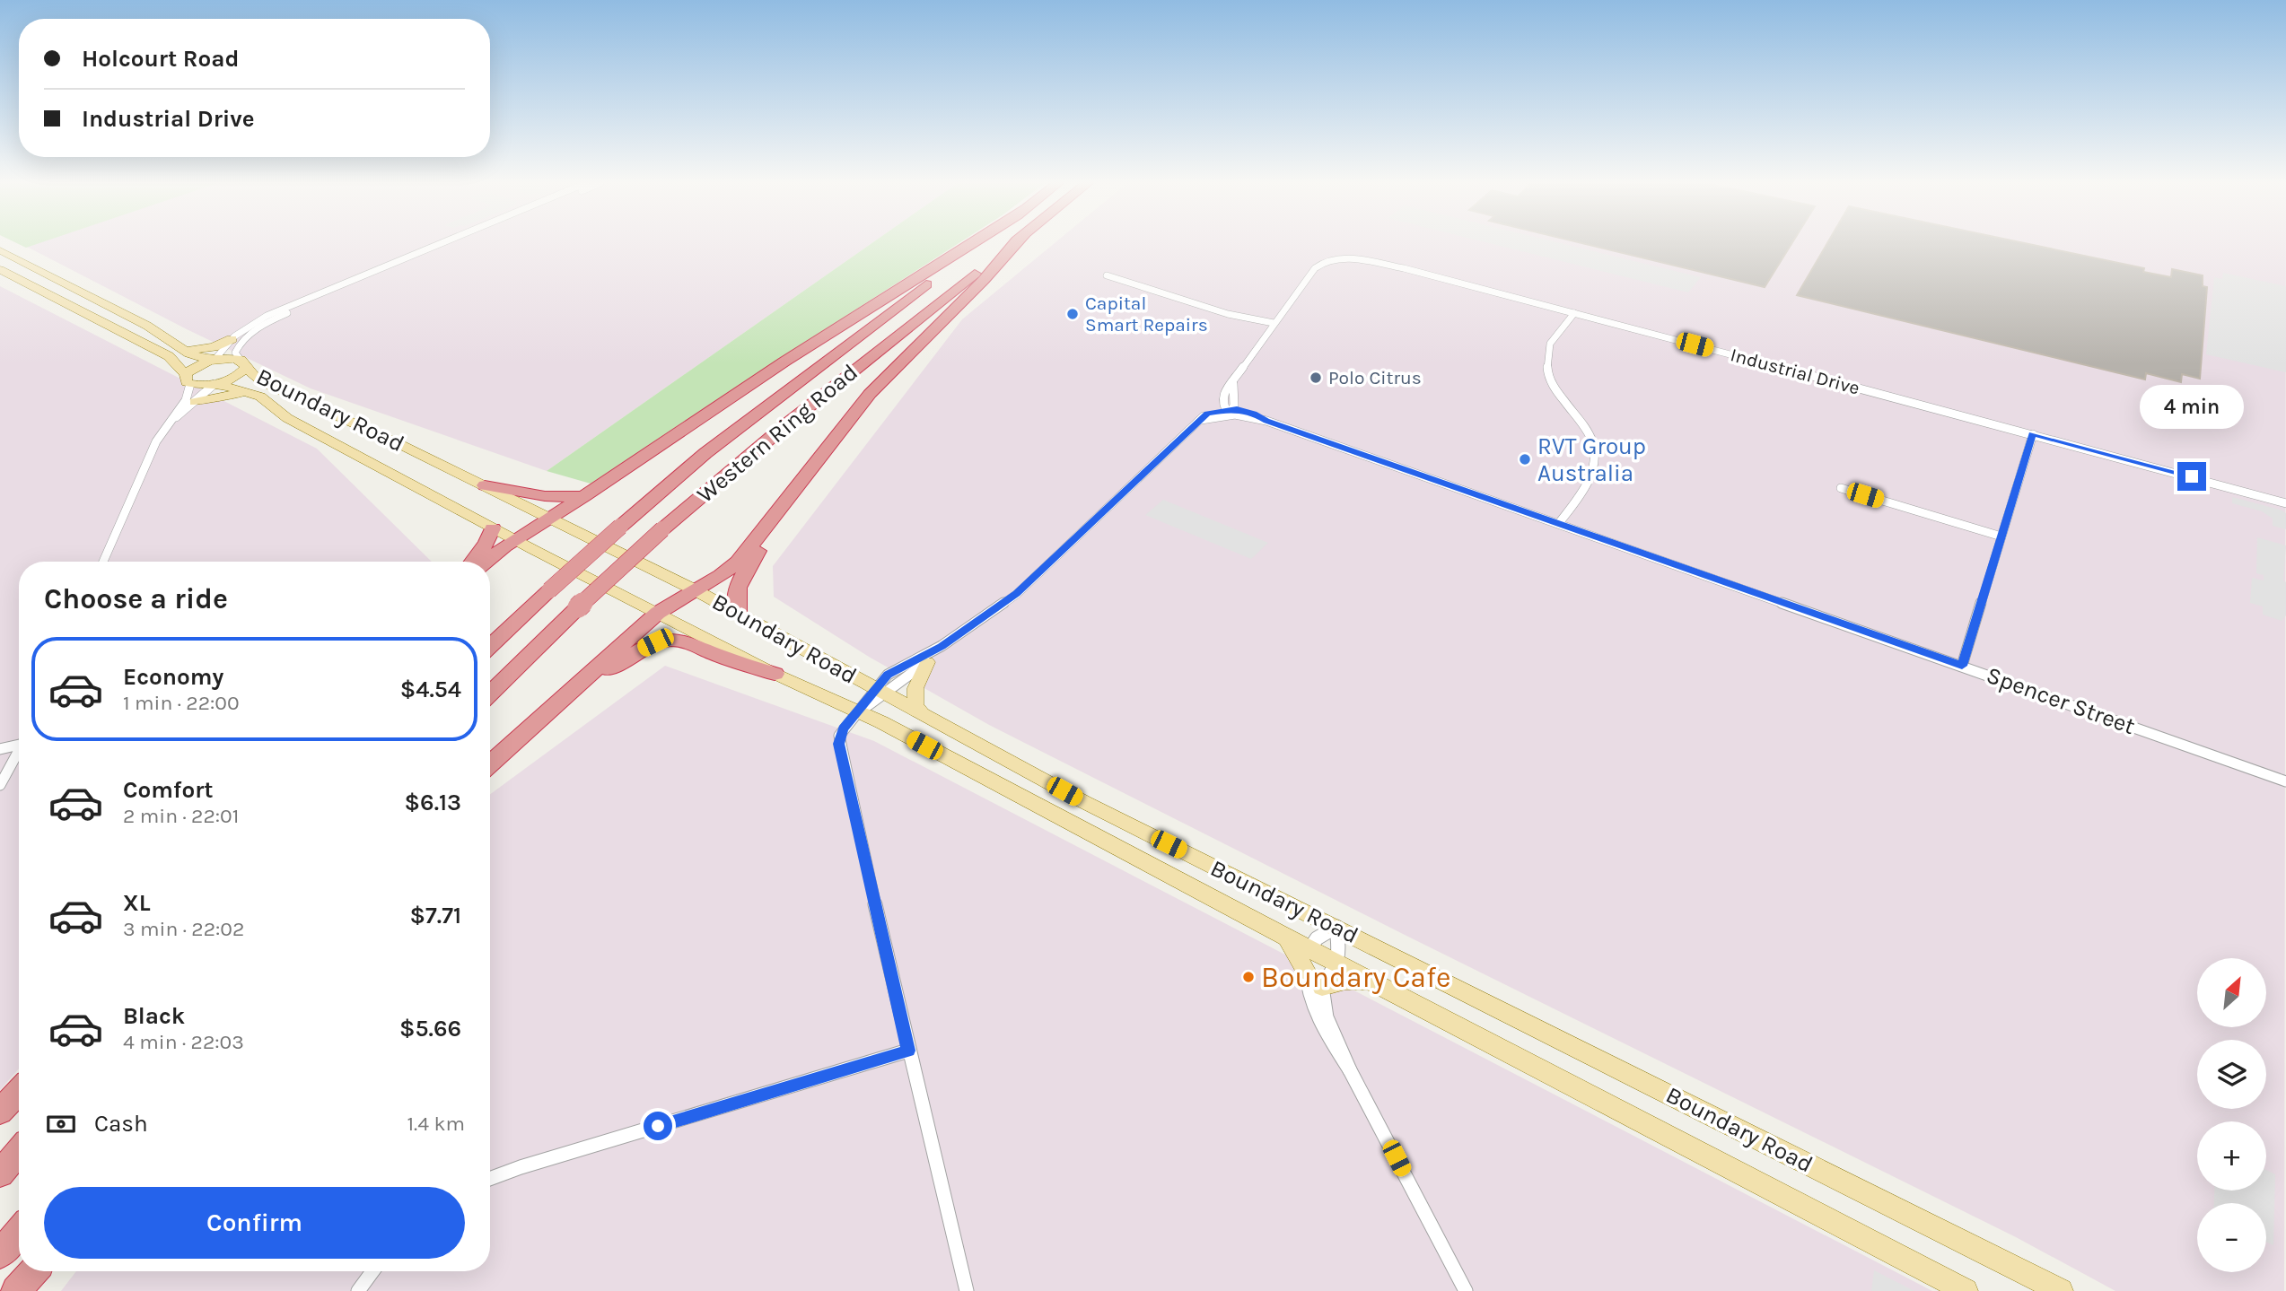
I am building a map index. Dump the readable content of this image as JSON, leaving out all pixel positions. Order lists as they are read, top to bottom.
{
  "streets": {
    "highway": ["Western Ring Road"],
    "main road": ["Boundary Road"],
    "street": ["Industrial Drive", "Spencer Street"]
  },
  "crossings": [
    ["Industrial Drive", "Spencer Street"],
    ["Boundary Road", "Spencer Street"]
  ],
  "places": [
    "Capital Smart Repairs",
    "Polo Citrus",
    "RVT Group Australia",
    "Boundary Cafe"
  ],
  "north": "top right",
  "page": {
    "banner": ["Holcourt Road", "Industrial Drive"],
    "bubble": "4 min",
    "heading": "Choose a ride",
    "list": [
      {
        "name": "Economy",
        "note": "1 min · 22:00",
        "value": "$4.54"
      },
      {
        "name": "Comfort",
        "note": "2 min · 22:01",
        "value": "$6.13"
      },
      {
        "name": "XL",
        "note": "3 min · 22:02",
        "value": "$7.71"
      },
      {
        "name": "Black",
        "note": "4 min · 22:03",
        "value": "$5.66"
      }
    ],
    "map_buttons": ["+", "−"],
    "pay": ["Cash", "1.4 km"],
    "buttons": "Confirm"
  }
}
